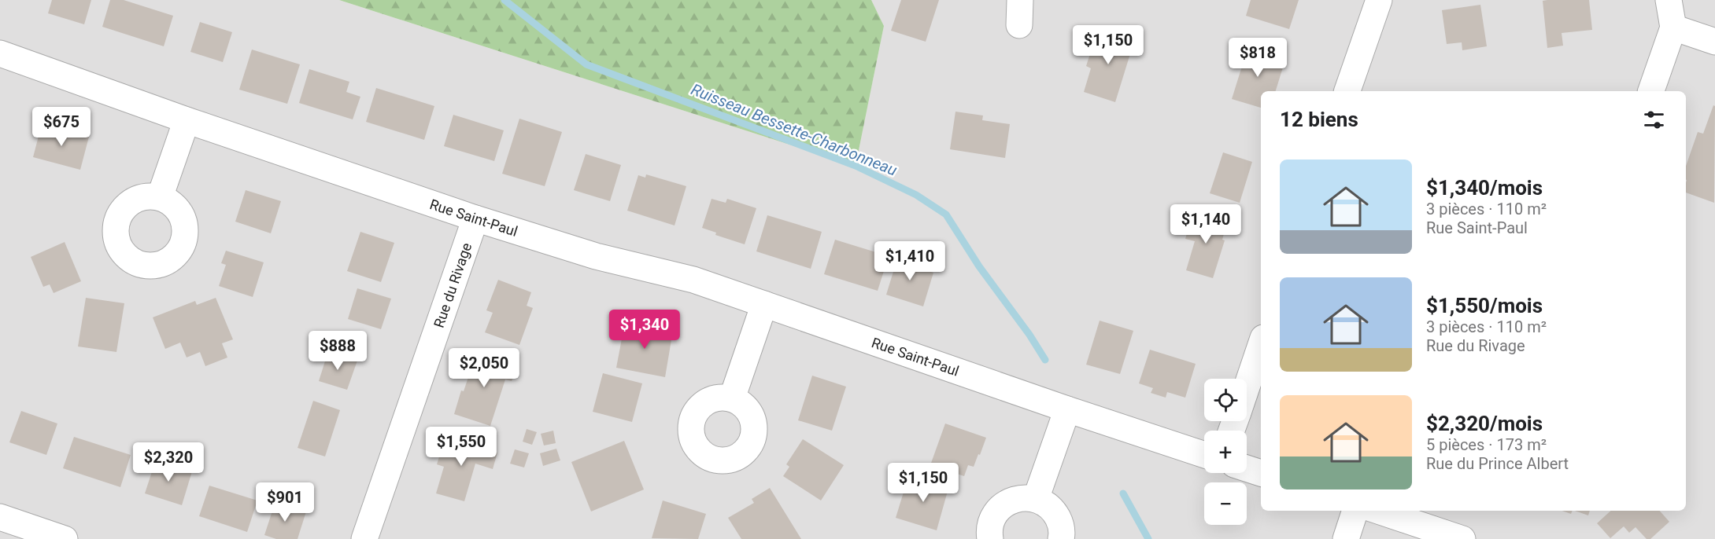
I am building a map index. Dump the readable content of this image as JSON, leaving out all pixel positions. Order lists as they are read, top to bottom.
{
  "streets": {
    "street": ["Rue Saint-Paul", "Rue du Rivage"]
  },
  "crossings": [
    ["Rue Saint-Paul", "Rue du Rivage"]
  ],
  "water": ["Ruisseau Bessette-Charbonneau"],
  "page": {
    "price": [
      "$1,150",
      "$818",
      "$675",
      "$1,140",
      "$1,410",
      "$1,340",
      "$888",
      "$2,050",
      "$1,550",
      "$2,320",
      "$1,150",
      "$901"
    ],
    "heading": "12 biens",
    "list": [
      {
        "name": "$1,340/mois",
        "note": "3 pièces · 110 m² · Rue Saint-Paul"
      },
      {
        "name": "$1,550/mois",
        "note": "3 pièces · 110 m² · Rue du Rivage"
      },
      {
        "name": "$2,320/mois",
        "note": "5 pièces · 173 m² · Rue du Prince Albert"
      }
    ],
    "map_buttons": ["+", "−"]
  }
}
